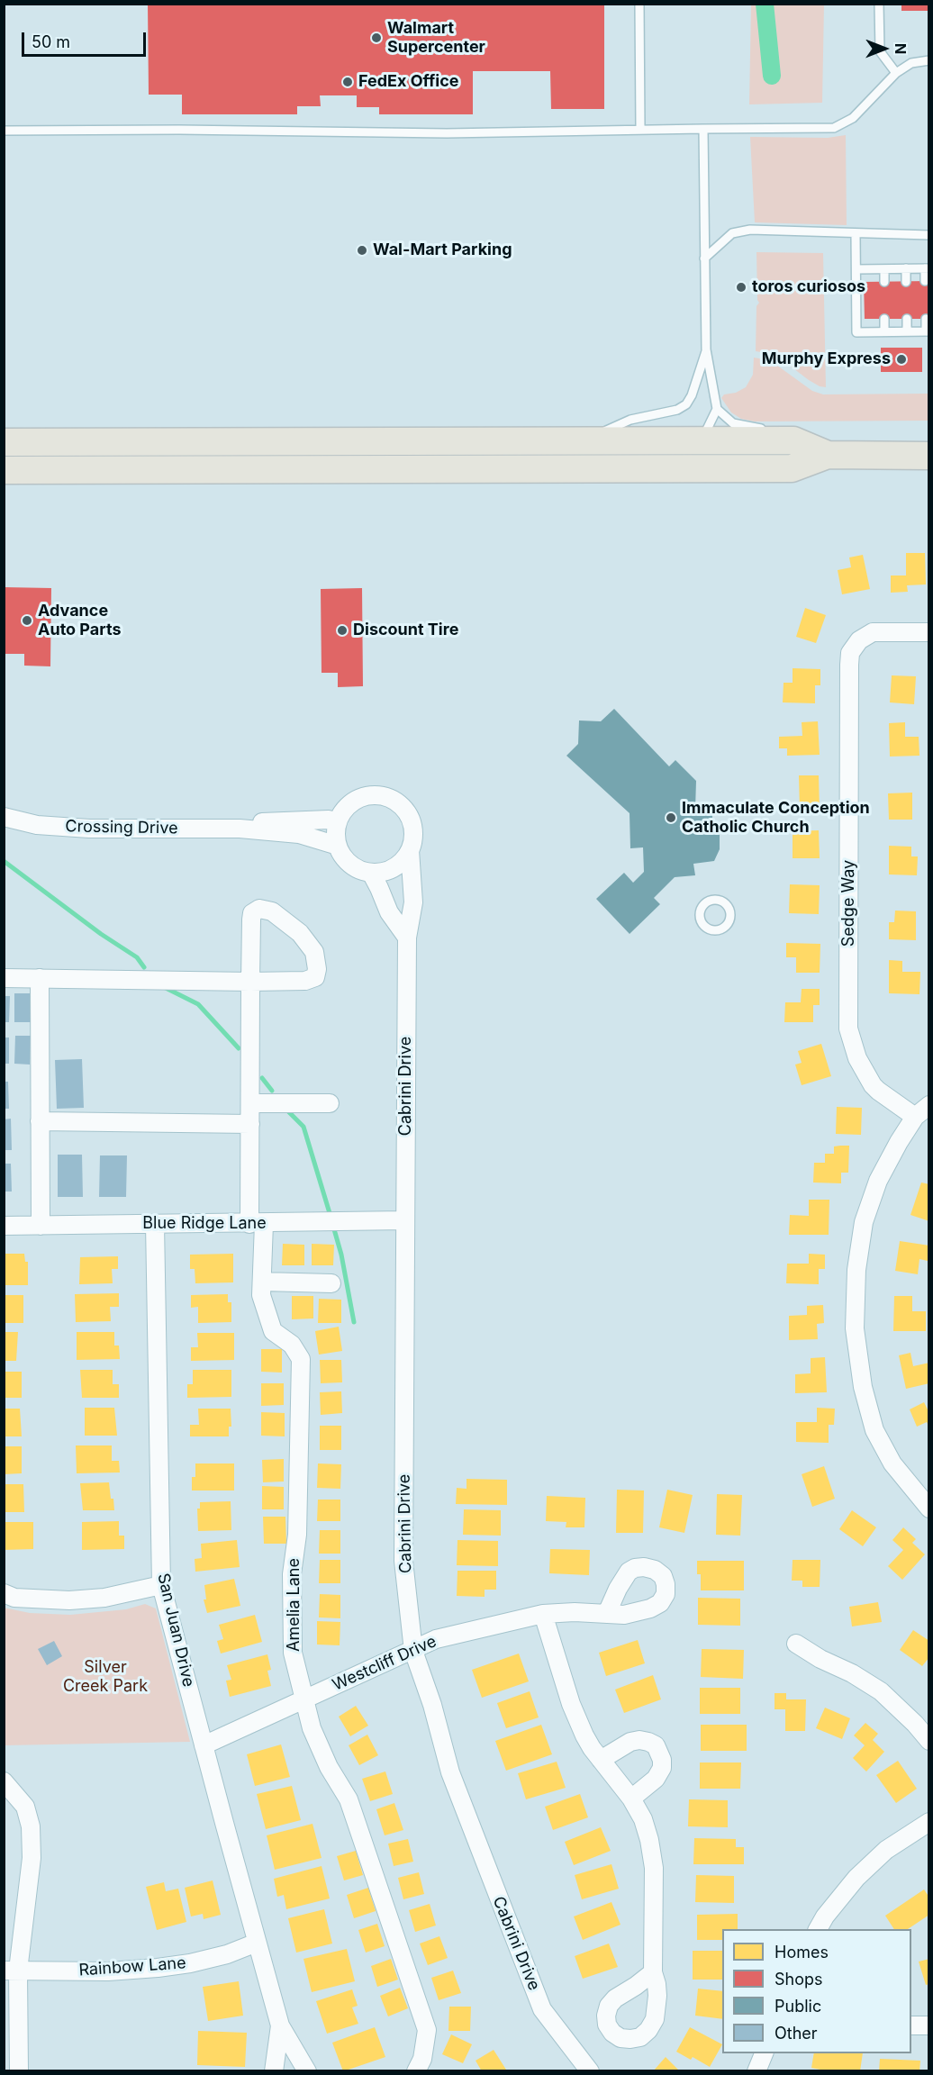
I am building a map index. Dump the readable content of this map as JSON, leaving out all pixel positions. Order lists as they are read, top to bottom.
{
  "streets": {
    "street": [
      "Crossing Drive",
      "Sedge Way",
      "Cabrini Drive",
      "Blue Ridge Lane",
      "Amelia Lane",
      "San Juan Drive",
      "Westcliff Drive",
      "Rainbow Lane"
    ]
  },
  "crossings": [
    ["Crossing Drive", "Cabrini Drive"],
    ["Cabrini Drive", "Blue Ridge Lane"],
    ["Cabrini Drive", "Westcliff Drive"],
    ["Blue Ridge Lane", "Amelia Lane"],
    ["Blue Ridge Lane", "San Juan Drive"],
    ["Amelia Lane", "Westcliff Drive"],
    ["San Juan Drive", "Westcliff Drive"],
    ["San Juan Drive", "Rainbow Lane"]
  ],
  "parks": ["Silver Creek Park"],
  "places": [
    "Walmart Supercenter",
    "FedEx Office",
    "Wal-Mart Parking",
    "toros curiosos",
    "Murphy Express",
    "Advance Auto Parts",
    "Discount Tire",
    "Immaculate Conception Catholic Church"
  ],
  "legend": [
    "Homes",
    "Shops",
    "Public",
    "Other"
  ],
  "scale_bar": "50 m",
  "north": "right"
}
